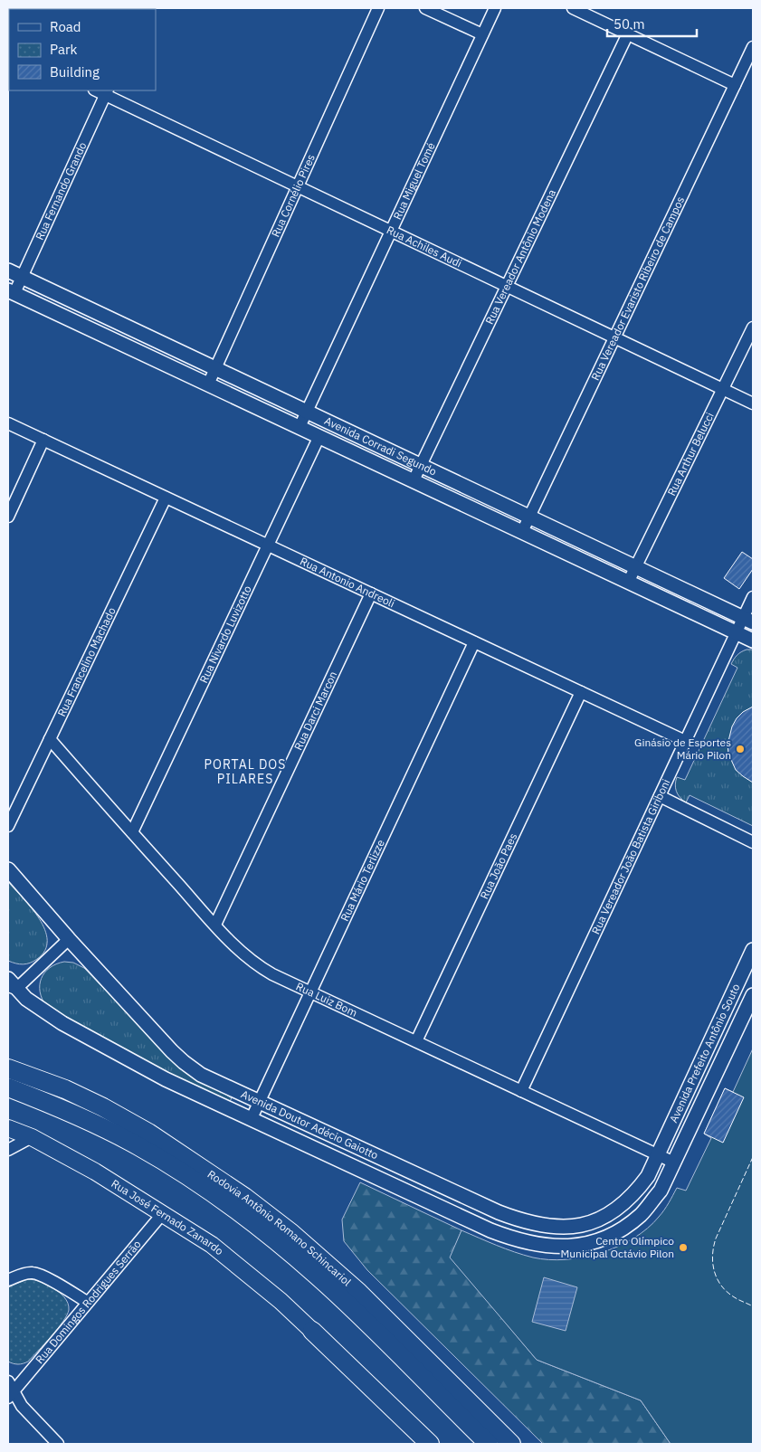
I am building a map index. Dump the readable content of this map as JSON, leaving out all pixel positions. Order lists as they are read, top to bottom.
{
  "streets": {
    "highway": ["Rodovia Antônio Romano Schincariol"],
    "main road": ["Rua José Fernado Zanardo"],
    "street": [
      "Rua Miguel Tomé",
      "Rua Fernando Grando",
      "Rua Cornélio Pires",
      "Rua Achiles Audi",
      "Rua Vereador Antônio Modena",
      "Rua Vereador Evaristo Ribeiro de Campos",
      "Avenida Corradi Segundo",
      "Rua Arthur Belucci",
      "Rua Antonio Andreoli",
      "Rua Nivardo Luvizotto",
      "Rua Francelino Machado",
      "Rua Darci Marcon",
      "Rua Vereador João Batista Giriboni",
      "Rua João Paes",
      "Rua Mário Terlizze",
      "Rua Luiz Bom",
      "Avenida Prefeito Antônio Souto",
      "Avenida Doutor Adécio Gaiotto",
      "Rua Domingos Rodrigues Serrão"
    ]
  },
  "crossings": [
    ["Rua Miguel Tomé", "Rua Achiles Audi"],
    ["Rua Miguel Tomé", "Avenida Corradi Segundo"],
    ["Rua Fernando Grando", "Rua Achiles Audi"],
    ["Rua Fernando Grando", "Avenida Corradi Segundo"],
    ["Rua Cornélio Pires", "Rua Achiles Audi"],
    ["Rua Cornélio Pires", "Avenida Corradi Segundo"],
    ["Rua Achiles Audi", "Rua Vereador Antônio Modena"],
    ["Rua Achiles Audi", "Rua Vereador Evaristo Ribeiro de Campos"],
    ["Rua Achiles Audi", "Rua Arthur Belucci"],
    ["Rua Vereador Antônio Modena", "Avenida Corradi Segundo"],
    ["Rua Vereador Evaristo Ribeiro de Campos", "Avenida Corradi Segundo"],
    ["Avenida Corradi Segundo", "Rua Arthur Belucci"],
    ["Avenida Corradi Segundo", "Rua Nivardo Luvizotto"],
    ["Avenida Corradi Segundo", "Rua Vereador João Batista Giriboni"],
    ["Rua Antonio Andreoli", "Rua Nivardo Luvizotto"],
    ["Rua Antonio Andreoli", "Rua Francelino Machado"],
    ["Rua Antonio Andreoli", "Rua Darci Marcon"],
    ["Rua Antonio Andreoli", "Rua Vereador João Batista Giriboni"],
    ["Rua Antonio Andreoli", "Rua João Paes"],
    ["Rua Antonio Andreoli", "Rua Mário Terlizze"],
    ["Rua Nivardo Luvizotto", "Rua Luiz Bom"],
    ["Rua Francelino Machado", "Rua Luiz Bom"],
    ["Rua Darci Marcon", "Rua Luiz Bom"],
    ["Rua Vereador João Batista Giriboni", "Rua Luiz Bom"],
    ["Rua João Paes", "Rua Luiz Bom"],
    ["Rua Mário Terlizze", "Rua Luiz Bom"],
    ["Rua Mário Terlizze", "Avenida Doutor Adécio Gaiotto"],
    ["Rua Luiz Bom", "Avenida Prefeito Antônio Souto"],
    ["Rua Luiz Bom", "Avenida Doutor Adécio Gaiotto"],
    ["Avenida Prefeito Antônio Souto", "Avenida Doutor Adécio Gaiotto"],
    ["Rua José Fernado Zanardo", "Rua Domingos Rodrigues Serrão"]
  ],
  "districts": ["PORTAL DOS PILARES"],
  "places": ["Ginásio de Esportes Mário Pilon", "Centro Olímpico Municipal Octávio Pilon"],
  "legend": ["Road", "Park", "Building"],
  "scale_bar": "50 m"
}
